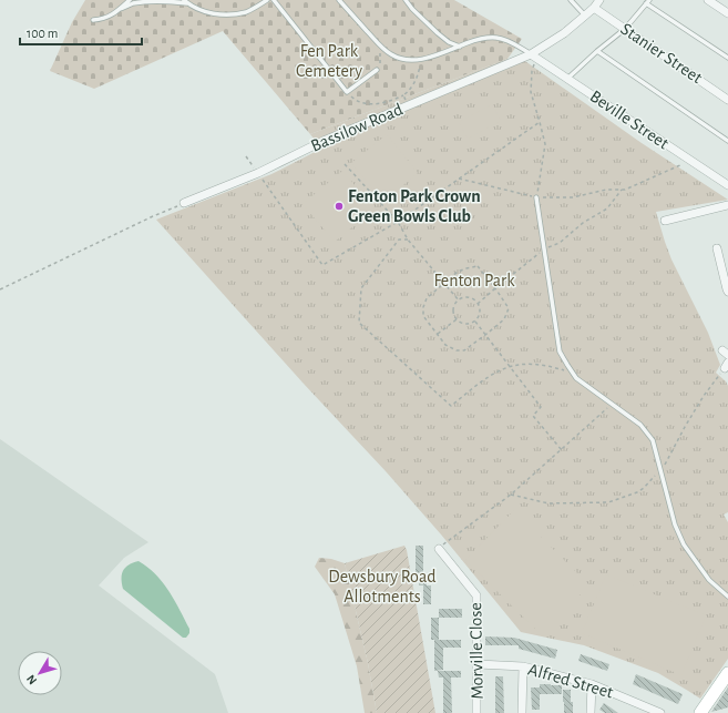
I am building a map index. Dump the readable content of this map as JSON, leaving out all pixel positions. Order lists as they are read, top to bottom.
{
  "streets": {
    "street": [
      "Stanier Street",
      "Beville Street",
      "Bassilow Road",
      "Morville Close",
      "Alfred Street"
    ]
  },
  "crossings": [
    ["Stanier Street", "Bassilow Road"],
    ["Beville Street", "Bassilow Road"],
    ["Morville Close", "Alfred Street"]
  ],
  "parks": ["Fen Park Cemetery", "Fenton Park", "Dewsbury Road Allotments"],
  "places": ["Fenton Park Crown Green Bowls Club"],
  "scale_bar": "100 m",
  "north": "bottom left"
}
